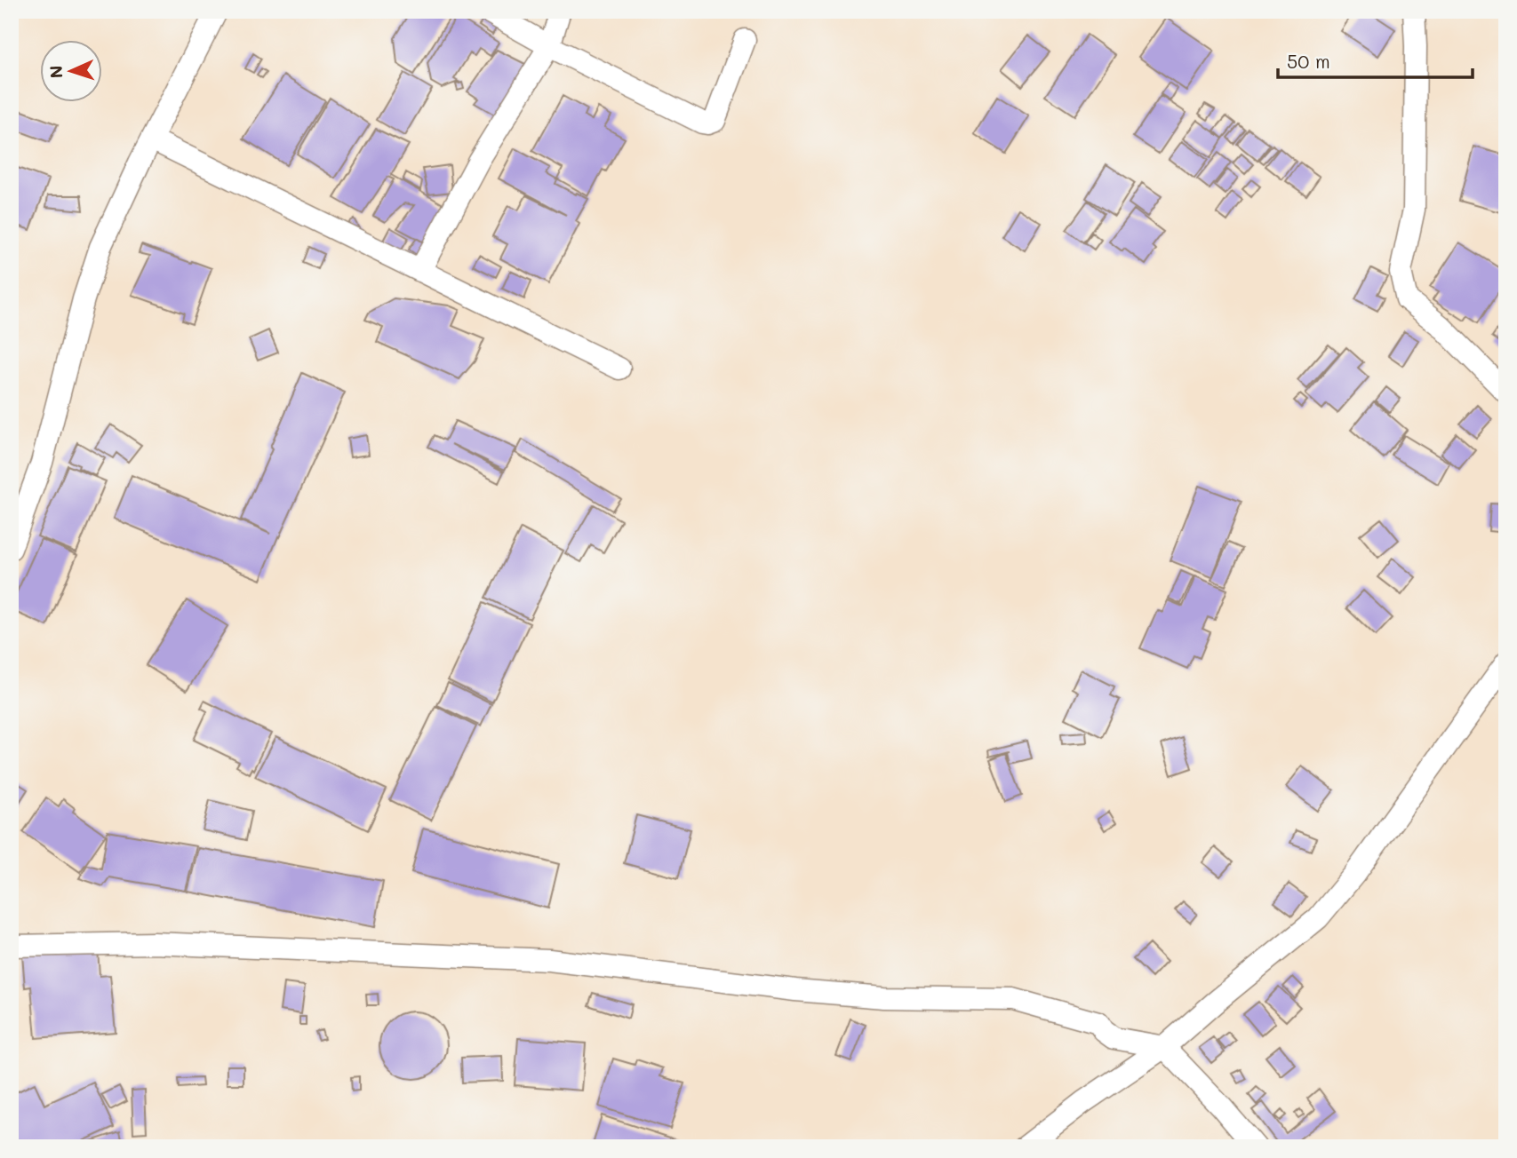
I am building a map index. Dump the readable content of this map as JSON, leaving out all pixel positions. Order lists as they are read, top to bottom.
{
  "scale_bar": "50 m",
  "north": "left"
}
